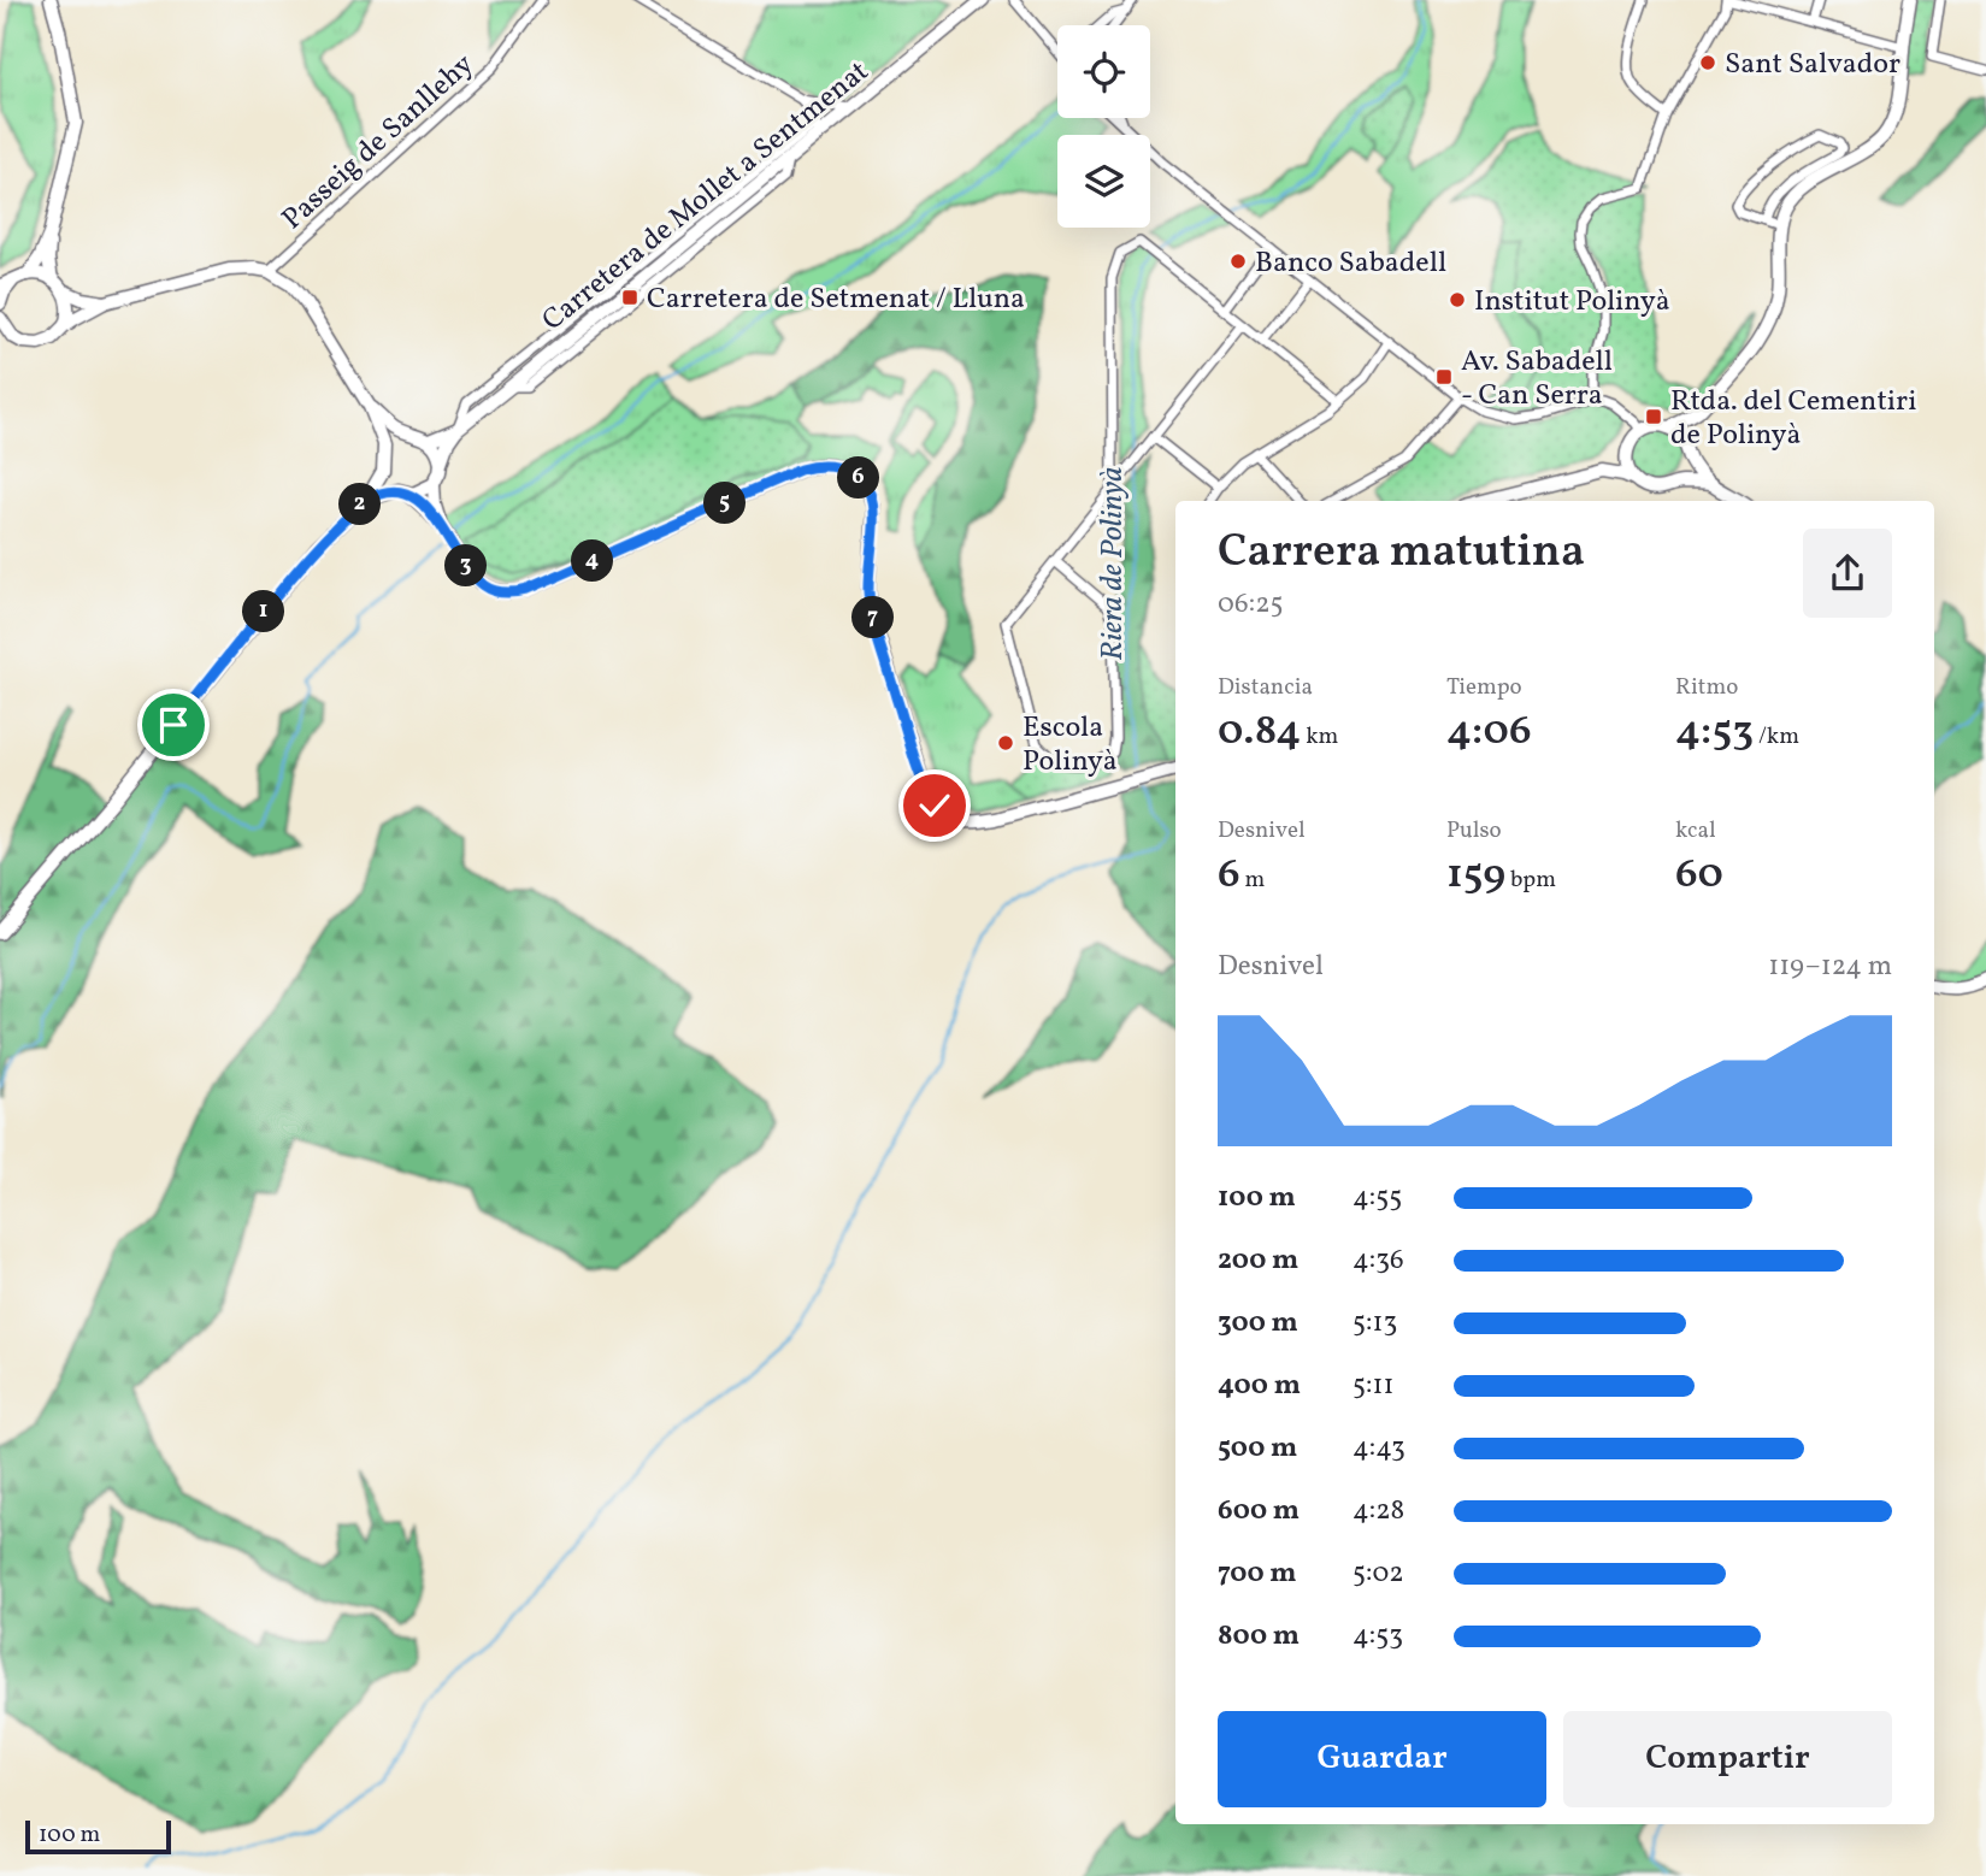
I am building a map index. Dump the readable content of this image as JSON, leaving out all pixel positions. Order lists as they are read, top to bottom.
{
  "streets": {
    "main road": ["Carretera de Mollet a Sentmenat"],
    "street": ["Passeig de Sanllehy"]
  },
  "water": ["Riera de Polinyà"],
  "places": {
    "other": [
      "Sant Salvador",
      "Banco Sabadell",
      "Institut Polinyà",
      "Escola Polinyà"
    ],
    "transit": ["Carretera de Setmenat / Lluna", "Av. Sabadell - Can Serra", "Rtda. del Cementiri de Polinyà"]
  },
  "scale_bar": "100 m",
  "page": {
    "pins": [
      "6",
      "5",
      "2",
      "4",
      "3",
      "1",
      "7"
    ],
    "heading": ["Carrera matutina", "06:25"],
    "stats": [
      ["Distancia", "0.84 km"],
      ["Tiempo", "4:06"],
      ["Ritmo", "4:53 /km"],
      ["Desnivel", "6 m"],
      ["Pulso", "159 bpm"],
      ["kcal", "60"]
    ],
    "chart": ["Desnivel", "119–124 m"],
    "list": [
      {
        "name": "100 m",
        "note": "4:55"
      },
      {
        "name": "200 m",
        "note": "4:36"
      },
      {
        "name": "300 m",
        "note": "5:13"
      },
      {
        "name": "400 m",
        "note": "5:11"
      },
      {
        "name": "500 m",
        "note": "4:43"
      },
      {
        "name": "600 m",
        "note": "4:28"
      },
      {
        "name": "700 m",
        "note": "5:02"
      },
      {
        "name": "800 m",
        "note": "4:53"
      }
    ],
    "buttons": ["Guardar", "Compartir"],
    "scale": "100 m"
  }
}
